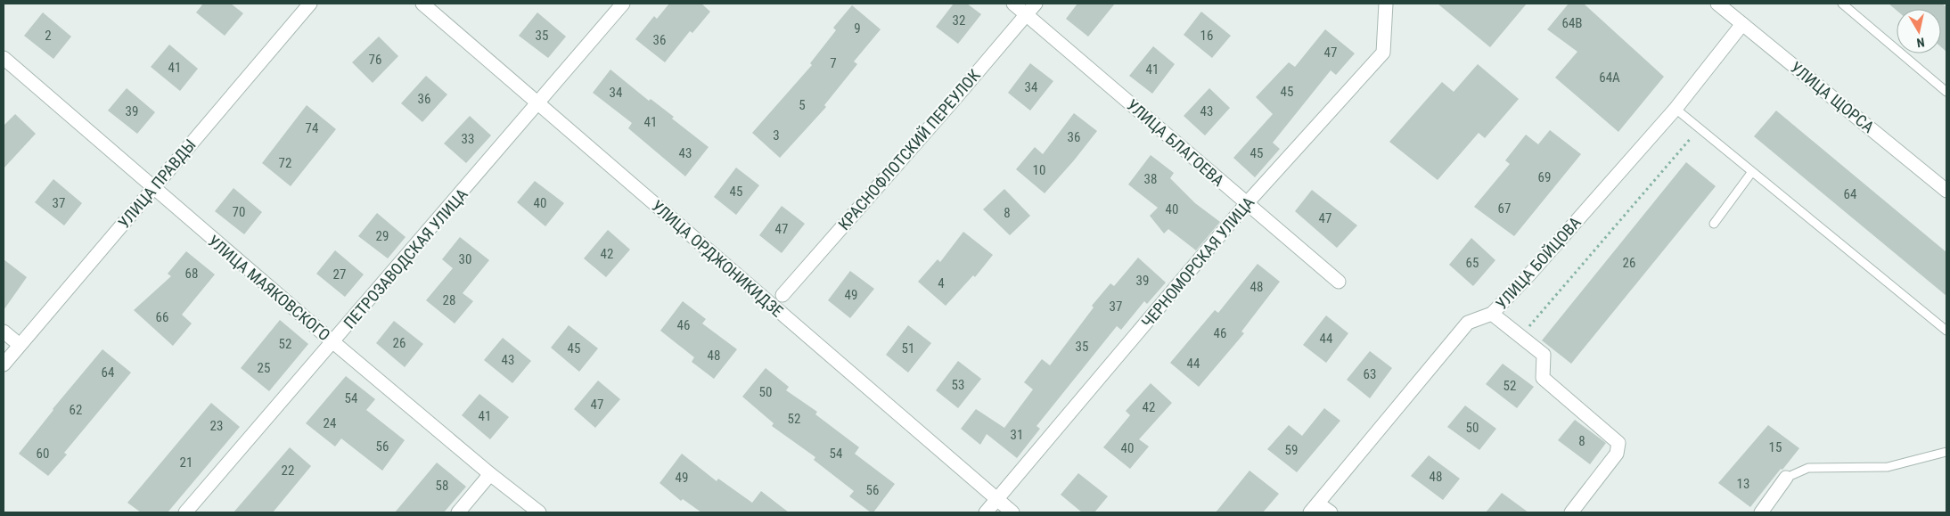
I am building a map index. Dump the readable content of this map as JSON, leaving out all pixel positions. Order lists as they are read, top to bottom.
{
  "streets": {
    "street": [
      "УЛИЦА ЩОРСА",
      "УЛИЦА БЛАГОЕВА",
      "КРАСНОФЛОТСКИЙ ПЕРЕУЛОК",
      "УЛИЦА ПРАВДЫ",
      "ПЕТРОЗАВОДСКАЯ УЛИЦА",
      "УЛИЦА ОРДЖОНИКИДЗЕ",
      "ЧЕРНОМОРСКАЯ УЛИЦА",
      "УЛИЦА БОЙЦОВА",
      "УЛИЦА МАЯКОВСКОГО"
    ]
  },
  "crossings": [
    ["УЛИЦА ЩОРСА", "УЛИЦА БОЙЦОВА"],
    ["УЛИЦА БЛАГОЕВА", "КРАСНОФЛОТСКИЙ ПЕРЕУЛОК"],
    ["УЛИЦА БЛАГОЕВА", "ЧЕРНОМОРСКАЯ УЛИЦА"],
    ["УЛИЦА ПРАВДЫ", "УЛИЦА МАЯКОВСКОГО"],
    ["ПЕТРОЗАВОДСКАЯ УЛИЦА", "УЛИЦА ОРДЖОНИКИДЗЕ"],
    ["ПЕТРОЗАВОДСКАЯ УЛИЦА", "УЛИЦА МАЯКОВСКОГО"],
    ["УЛИЦА ОРДЖОНИКИДЗЕ", "ЧЕРНОМОРСКАЯ УЛИЦА"]
  ],
  "house_numbers": [
    "32",
    "64В",
    "9",
    "2",
    "35",
    "16",
    "36",
    "47",
    "76",
    "7",
    "41",
    "41",
    "64А",
    "34",
    "45",
    "34",
    "36",
    "5",
    "39",
    "43",
    "41",
    "74",
    "3",
    "36",
    "33",
    "43",
    "45",
    "72",
    "10",
    "69",
    "38",
    "45",
    "64",
    "37",
    "40",
    "67",
    "40",
    "70",
    "8",
    "47",
    "47",
    "29",
    "42",
    "30",
    "65",
    "26",
    "68",
    "27",
    "39",
    "4",
    "48",
    "49",
    "28",
    "37",
    "66",
    "46",
    "46",
    "44",
    "26",
    "52",
    "35",
    "45",
    "51",
    "48",
    "43",
    "44",
    "25",
    "64",
    "63",
    "53",
    "52",
    "50",
    "54",
    "47",
    "42",
    "62",
    "41",
    "52",
    "24",
    "23",
    "50",
    "31",
    "8",
    "56",
    "15",
    "40",
    "59",
    "60",
    "54",
    "21",
    "22",
    "48",
    "49",
    "13",
    "58",
    "56"
  ],
  "north": "bottom"
}
